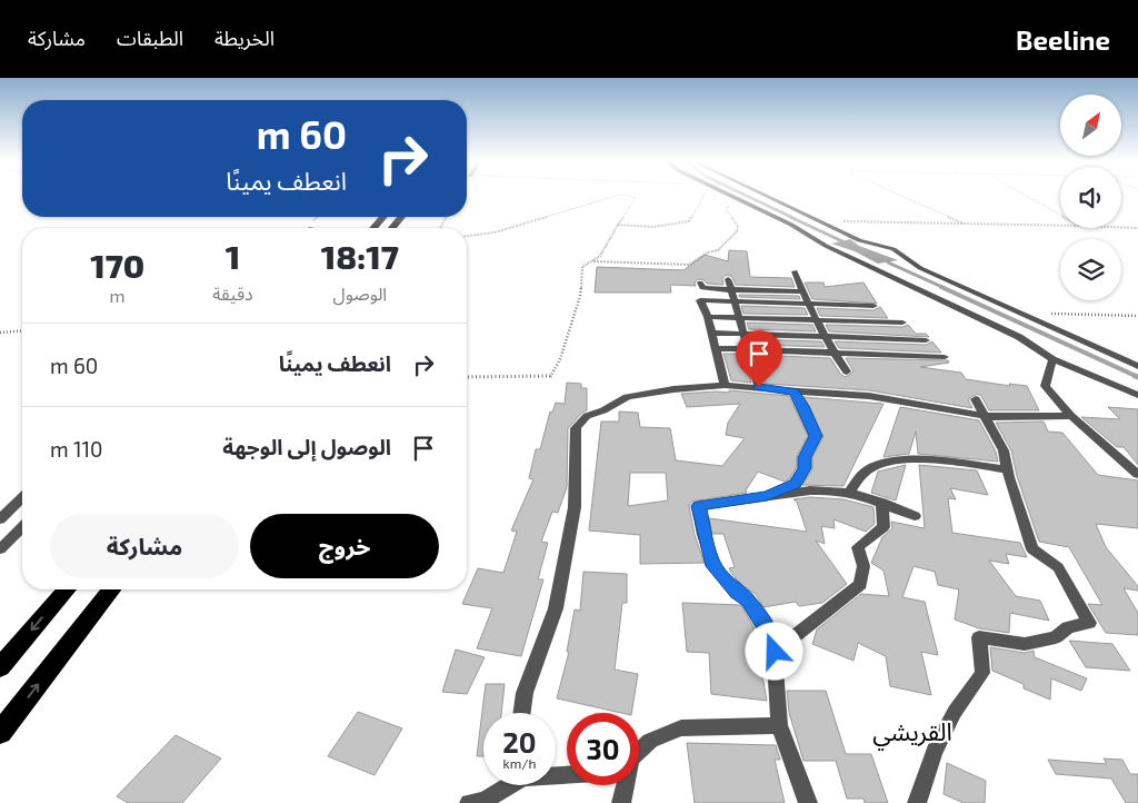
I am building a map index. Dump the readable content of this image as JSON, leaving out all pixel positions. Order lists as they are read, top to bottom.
{
  "districts": ["القريشي"],
  "north": "top right",
  "page": {
    "header": "Beeline",
    "nav": ["الخريطة", "الطبقات", "مشاركة"],
    "turn": ["60 m", "انعطف يمينًا"],
    "eta": [
      "18:17",
      "الوصول",
      "1",
      "دقيقة",
      "170",
      "m"
    ],
    "list": [
      {
        "name": "انعطف يمينًا",
        "value": "60 m"
      },
      {
        "name": "الوصول إلى الوجهة",
        "value": "110 m"
      }
    ],
    "buttons": ["خروج", "مشاركة"],
    "speed": "20 km/h",
    "limit": "30"
  }
}
